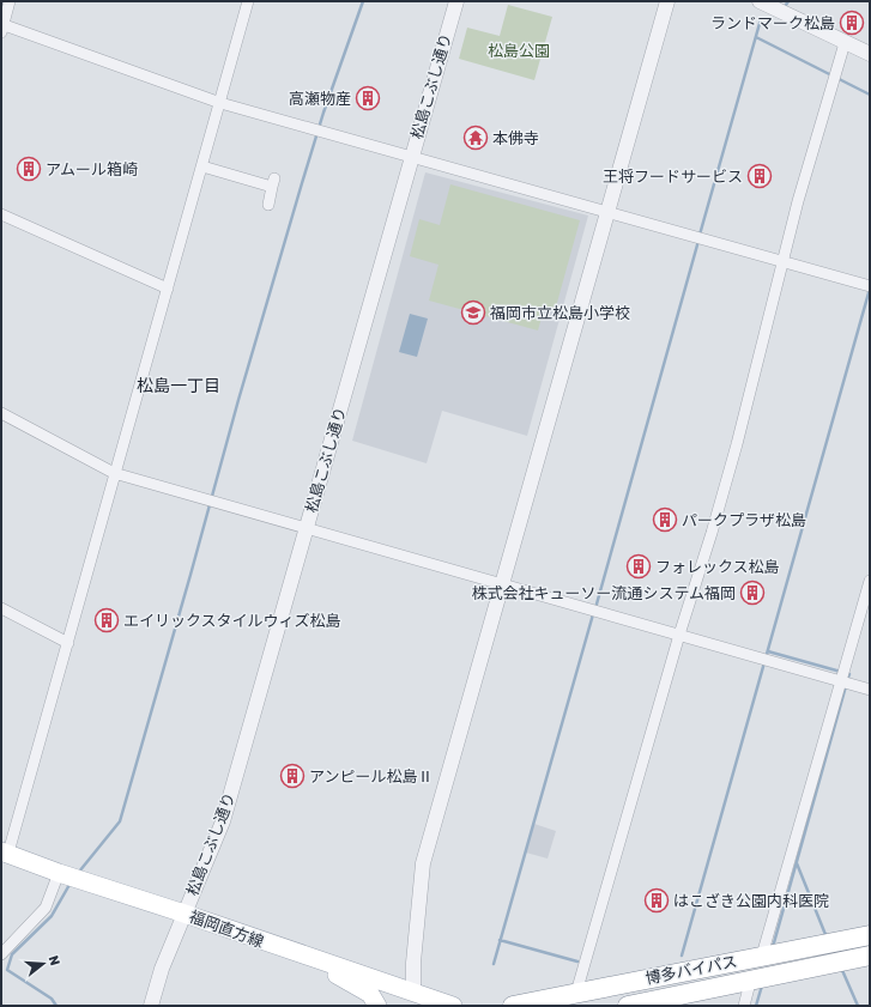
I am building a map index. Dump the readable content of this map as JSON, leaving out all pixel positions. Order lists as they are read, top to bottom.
{
  "streets": {
    "highway": ["博多バイパス"],
    "main road": ["福岡直方線"],
    "street": ["松島こぶし通り"]
  },
  "crossings": [
    ["松島こぶし通り", "福岡直方線"]
  ],
  "districts": ["松島一丁目"],
  "parks": ["松島公園"],
  "places": {
    "building": [
      "ランドマーク松島",
      "高瀬物産",
      "アムール箱崎",
      "王将フードサービス",
      "パークプラザ松島",
      "フォレックス松島",
      "株式会社キューソー流通システム福岡",
      "エイリックスタイルウィズ松島",
      "アンピール松島Ⅱ",
      "はこざき公園内科医院"
    ],
    "temple": ["本佛寺"],
    "school or university": ["福岡市立松島小学校"]
  },
  "north": "right"
}
